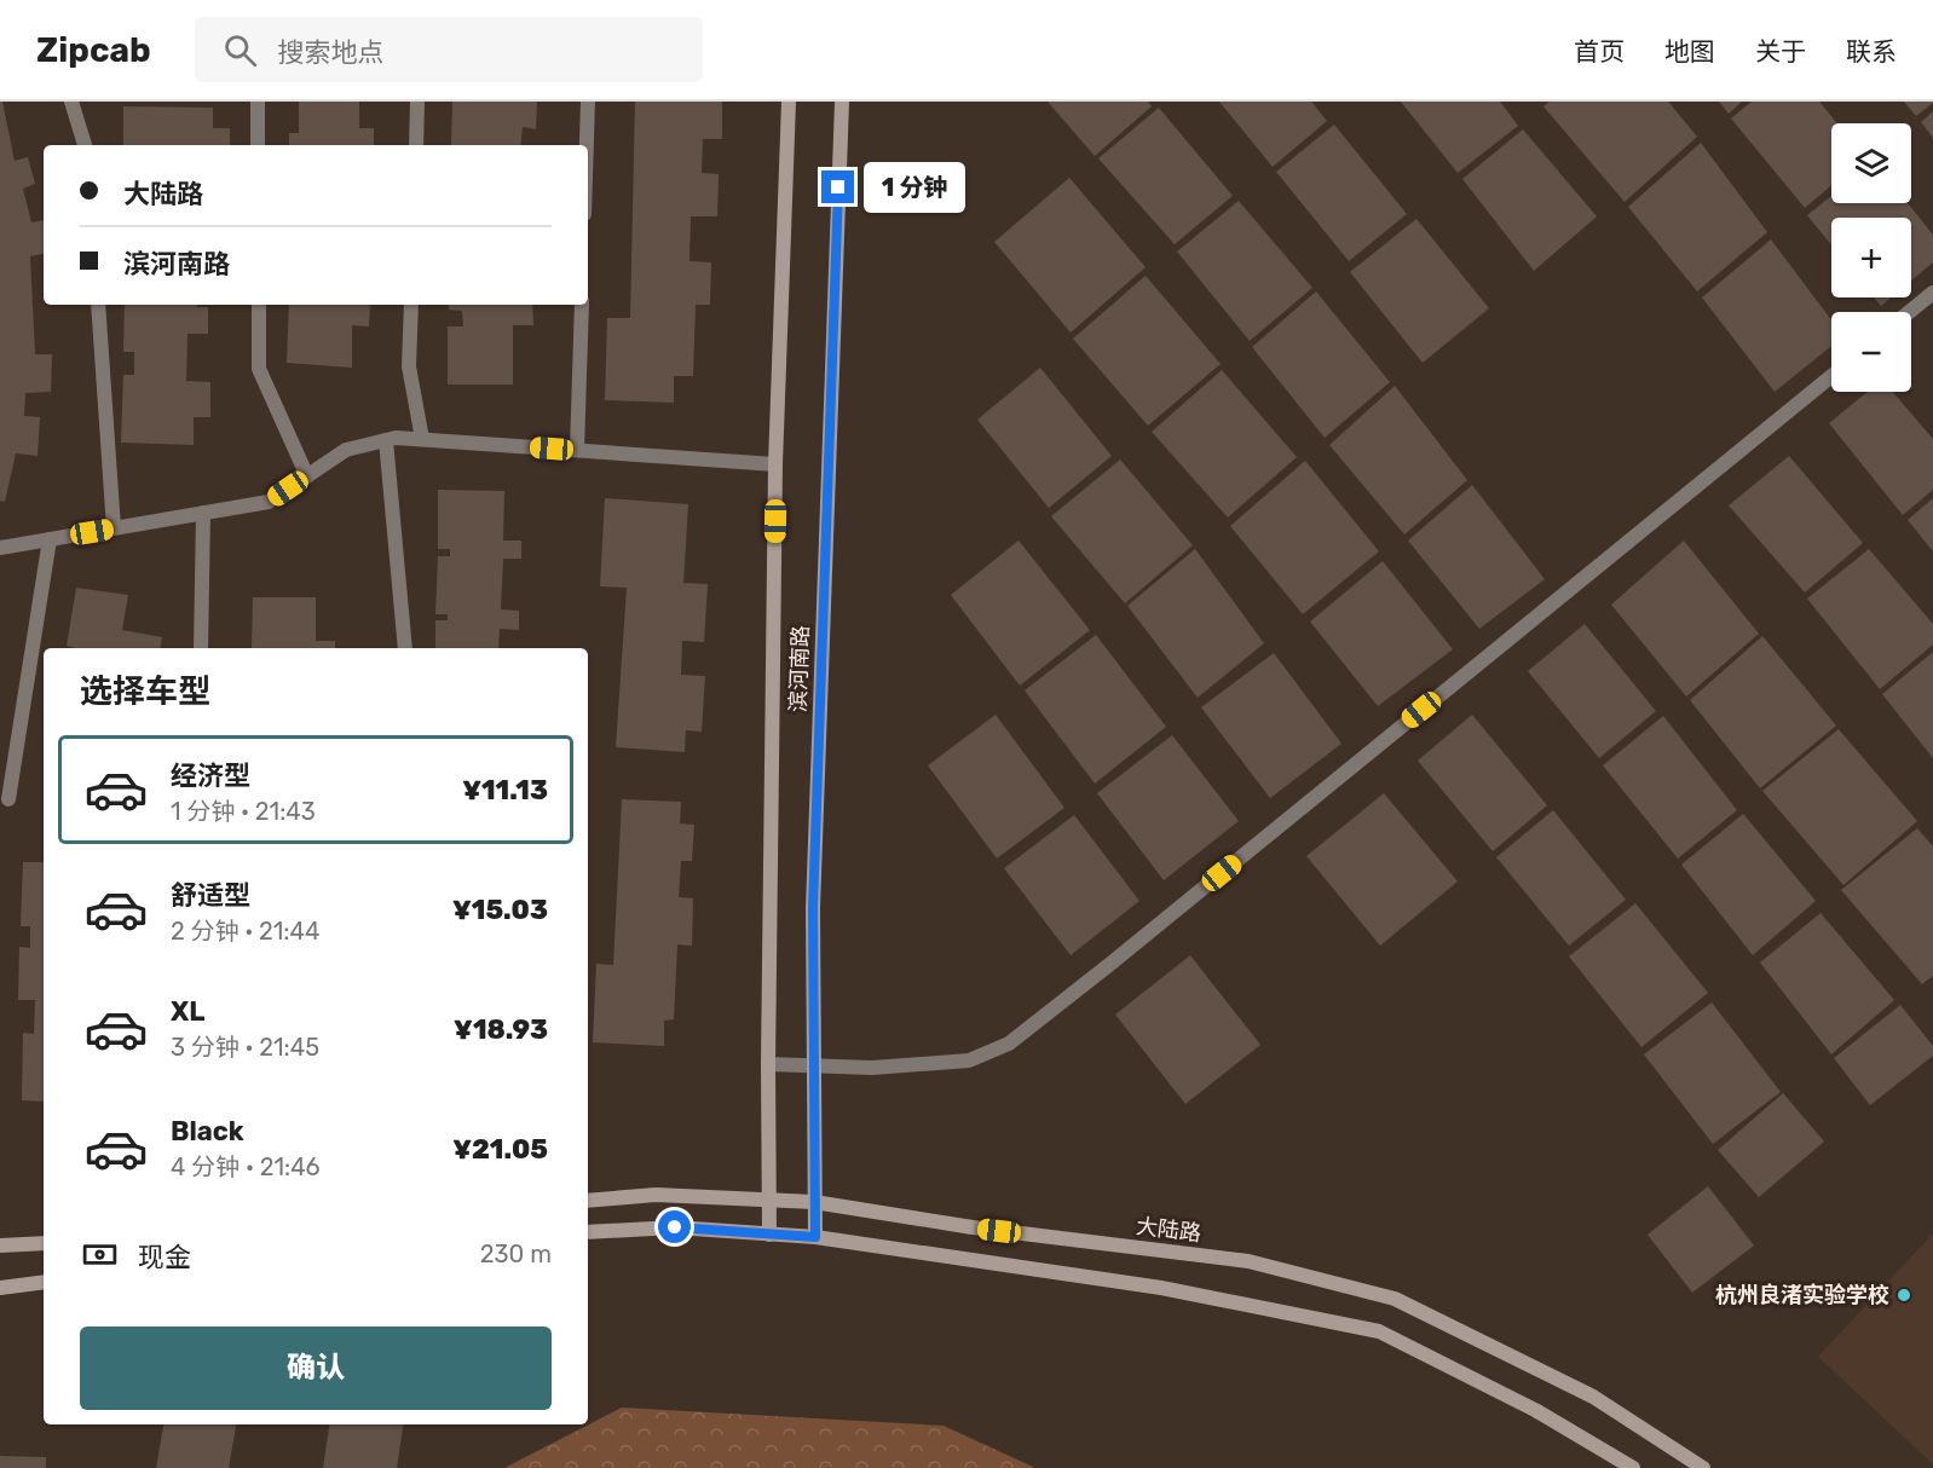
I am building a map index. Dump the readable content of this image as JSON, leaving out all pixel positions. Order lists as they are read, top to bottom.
{
  "streets": {
    "main road": ["滨河南路", "大陆路"]
  },
  "crossings": [
    ["滨河南路", "大陆路"]
  ],
  "places": ["杭州良渚实验学校"],
  "page": {
    "header": "Zipcab",
    "search": "搜索地点",
    "nav": [
      "首页",
      "地图",
      "关于",
      "联系"
    ],
    "map_buttons": ["+", "−"],
    "banner": ["大陆路", "滨河南路"],
    "bubble": "1 分钟",
    "heading": "选择车型",
    "list": [
      {
        "name": "经济型",
        "note": "1 分钟 · 21:43",
        "value": "¥11.13"
      },
      {
        "name": "舒适型",
        "note": "2 分钟 · 21:44",
        "value": "¥15.03"
      },
      {
        "name": "XL",
        "note": "3 分钟 · 21:45",
        "value": "¥18.93"
      },
      {
        "name": "Black",
        "note": "4 分钟 · 21:46",
        "value": "¥21.05"
      }
    ],
    "pay": ["现金", "230 m"],
    "buttons": "确认"
  }
}
